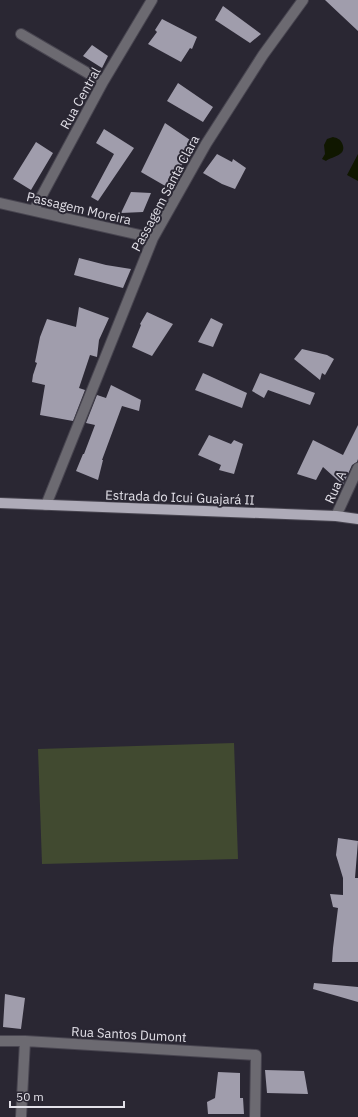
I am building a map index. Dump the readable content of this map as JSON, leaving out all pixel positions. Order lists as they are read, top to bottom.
{
  "streets": {
    "main road": ["Estrada do Icui Guajará II"],
    "street": [
      "Rua Central",
      "Passagem Santa Clara",
      "Passagem Moreira",
      "Rua A",
      "Rua Santos Dumont"
    ]
  },
  "crossings": [
    ["Rua Central", "Passagem Moreira"],
    ["Passagem Santa Clara", "Passagem Moreira"],
    ["Passagem Santa Clara", "Estrada do Icui Guajará II"],
    ["Rua A", "Estrada do Icui Guajará II"]
  ],
  "scale_bar": "50 m"
}
